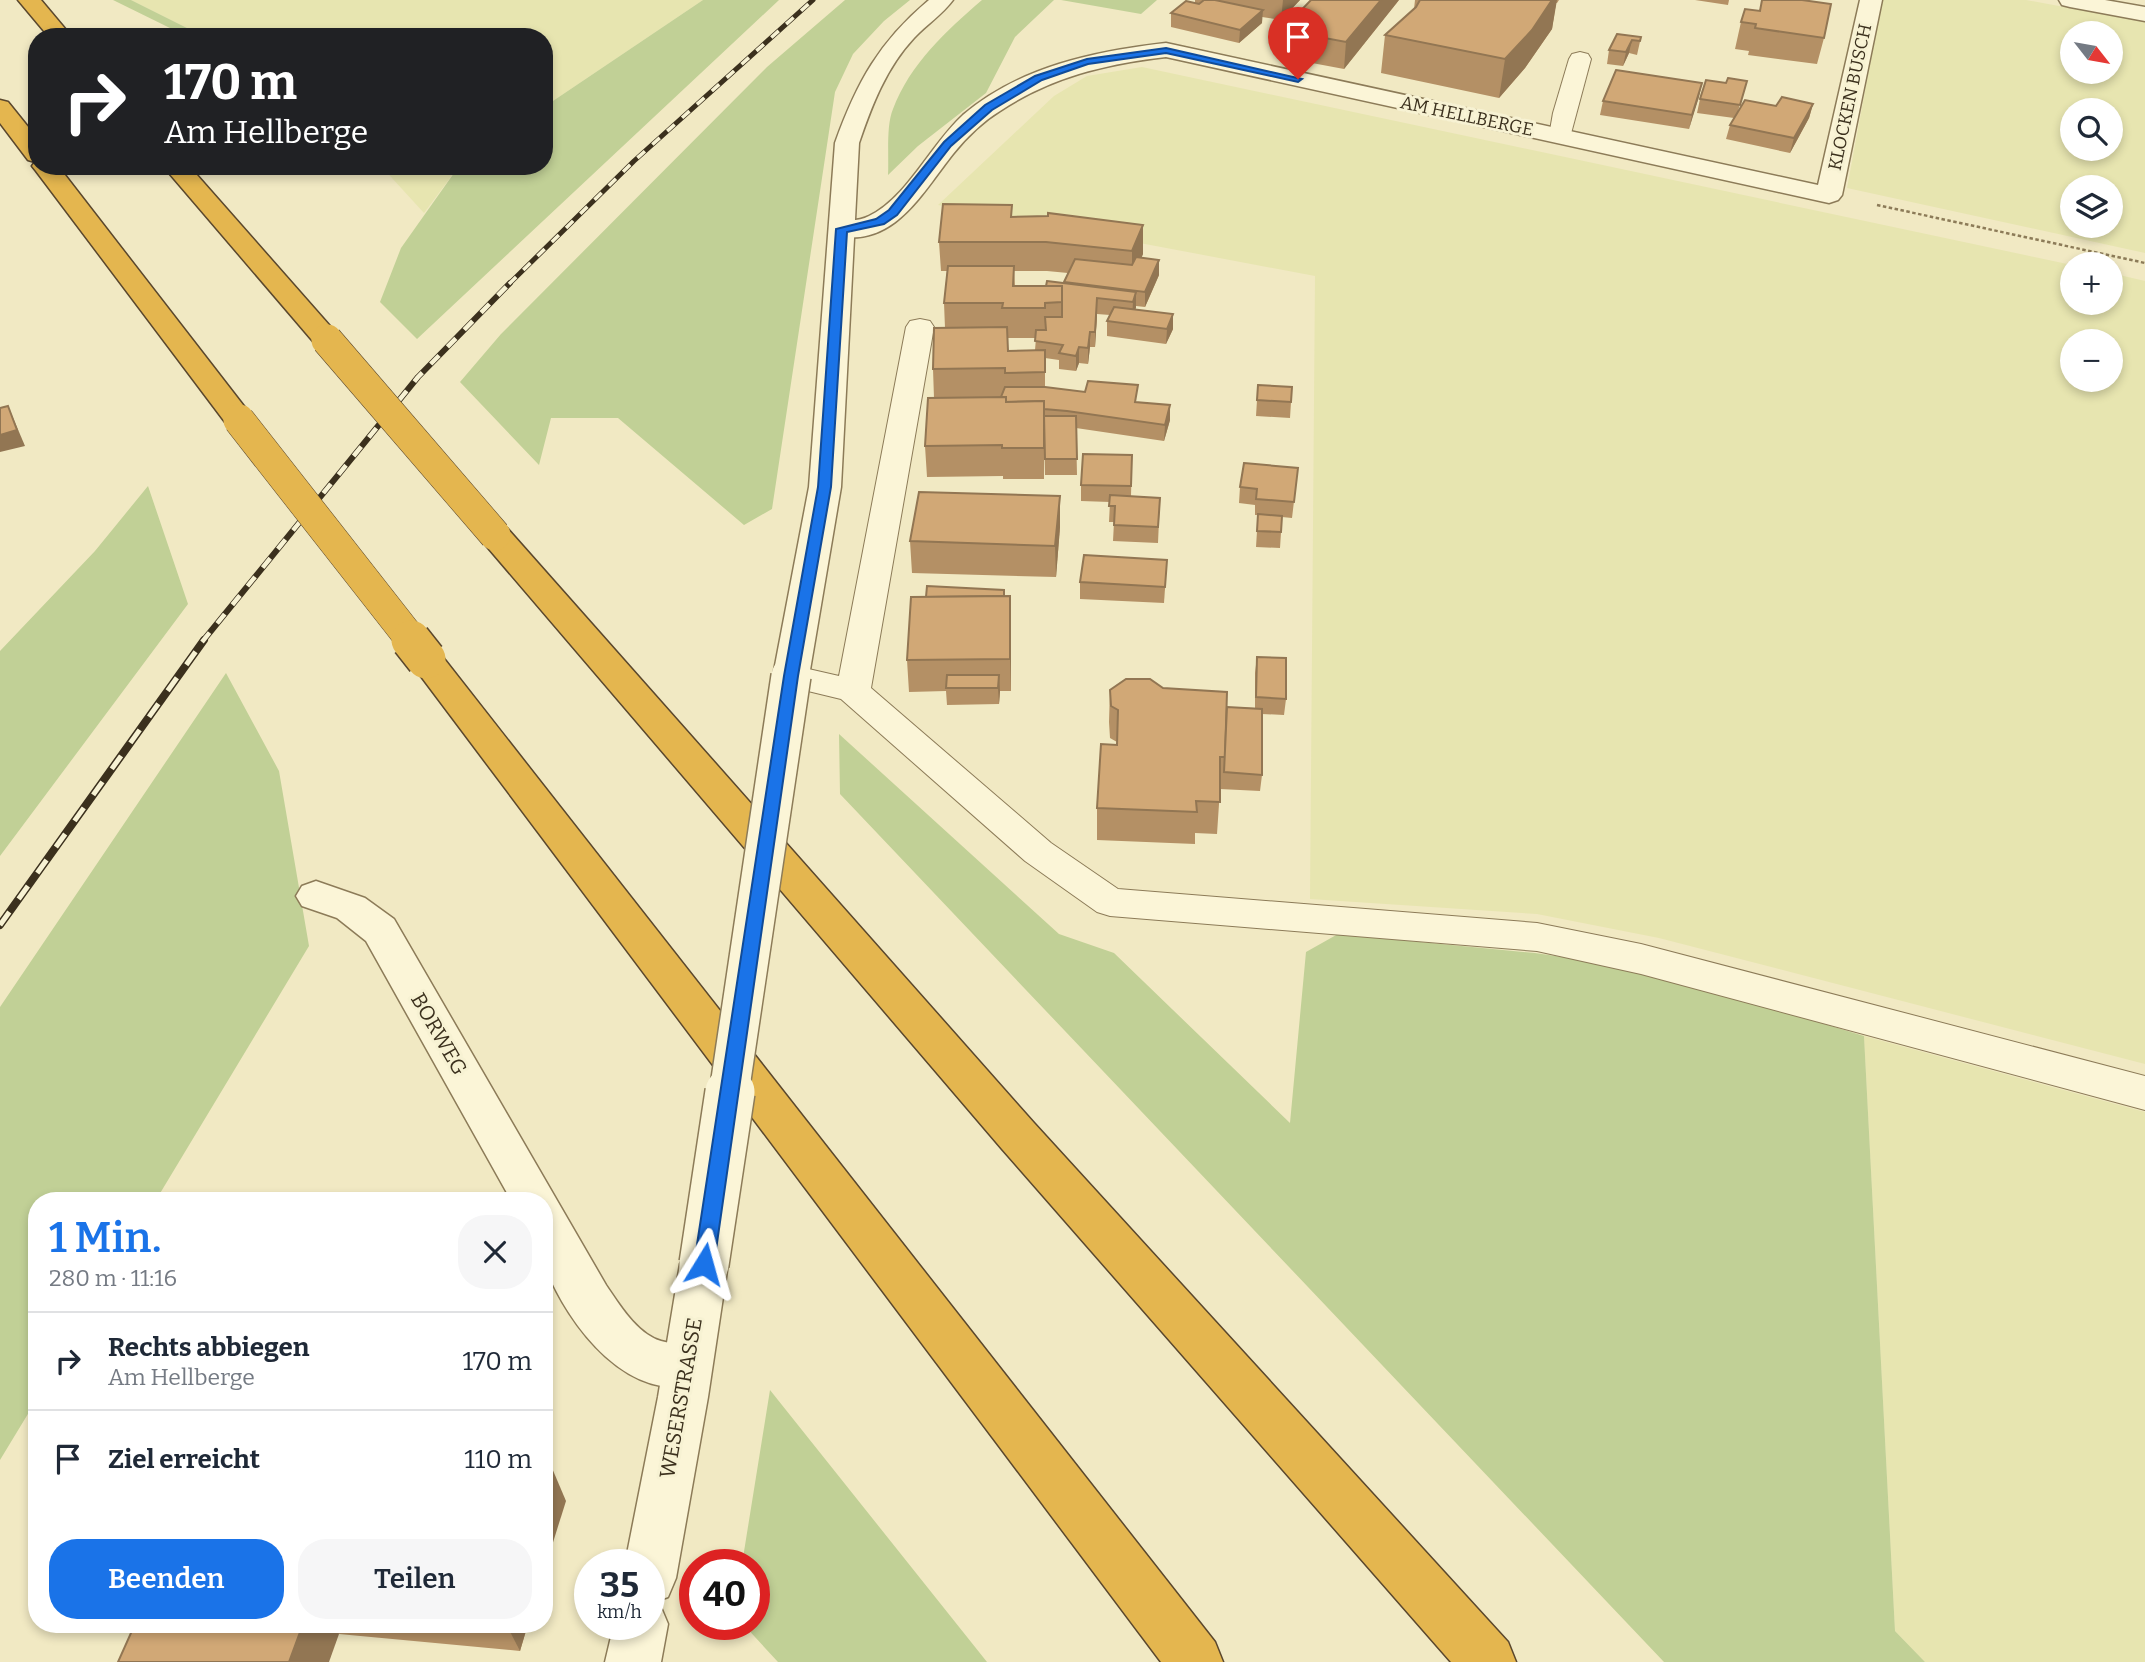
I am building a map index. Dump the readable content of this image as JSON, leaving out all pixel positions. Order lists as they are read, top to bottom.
{
  "streets": {
    "street": [
      "KLOCKEN BUSCH",
      "AM HELLBERGE",
      "BORWEG",
      "WESERSTRASSE"
    ]
  },
  "crossings": [
    ["KLOCKEN BUSCH", "AM HELLBERGE"],
    ["AM HELLBERGE", "WESERSTRASSE"]
  ],
  "north": "bottom right",
  "page": {
    "map_buttons": ["+", "−"],
    "turn": ["170 m", "Am Hellberge"],
    "heading": ["1 Min.", "280 m · 11:16"],
    "list": [
      {
        "name": "Rechts abbiegen",
        "note": "Am Hellberge",
        "value": "170 m"
      },
      {
        "name": "Ziel erreicht",
        "value": "110 m"
      }
    ],
    "buttons": ["Beenden", "Teilen"],
    "speed": "35 km/h",
    "limit": "40"
  }
}
